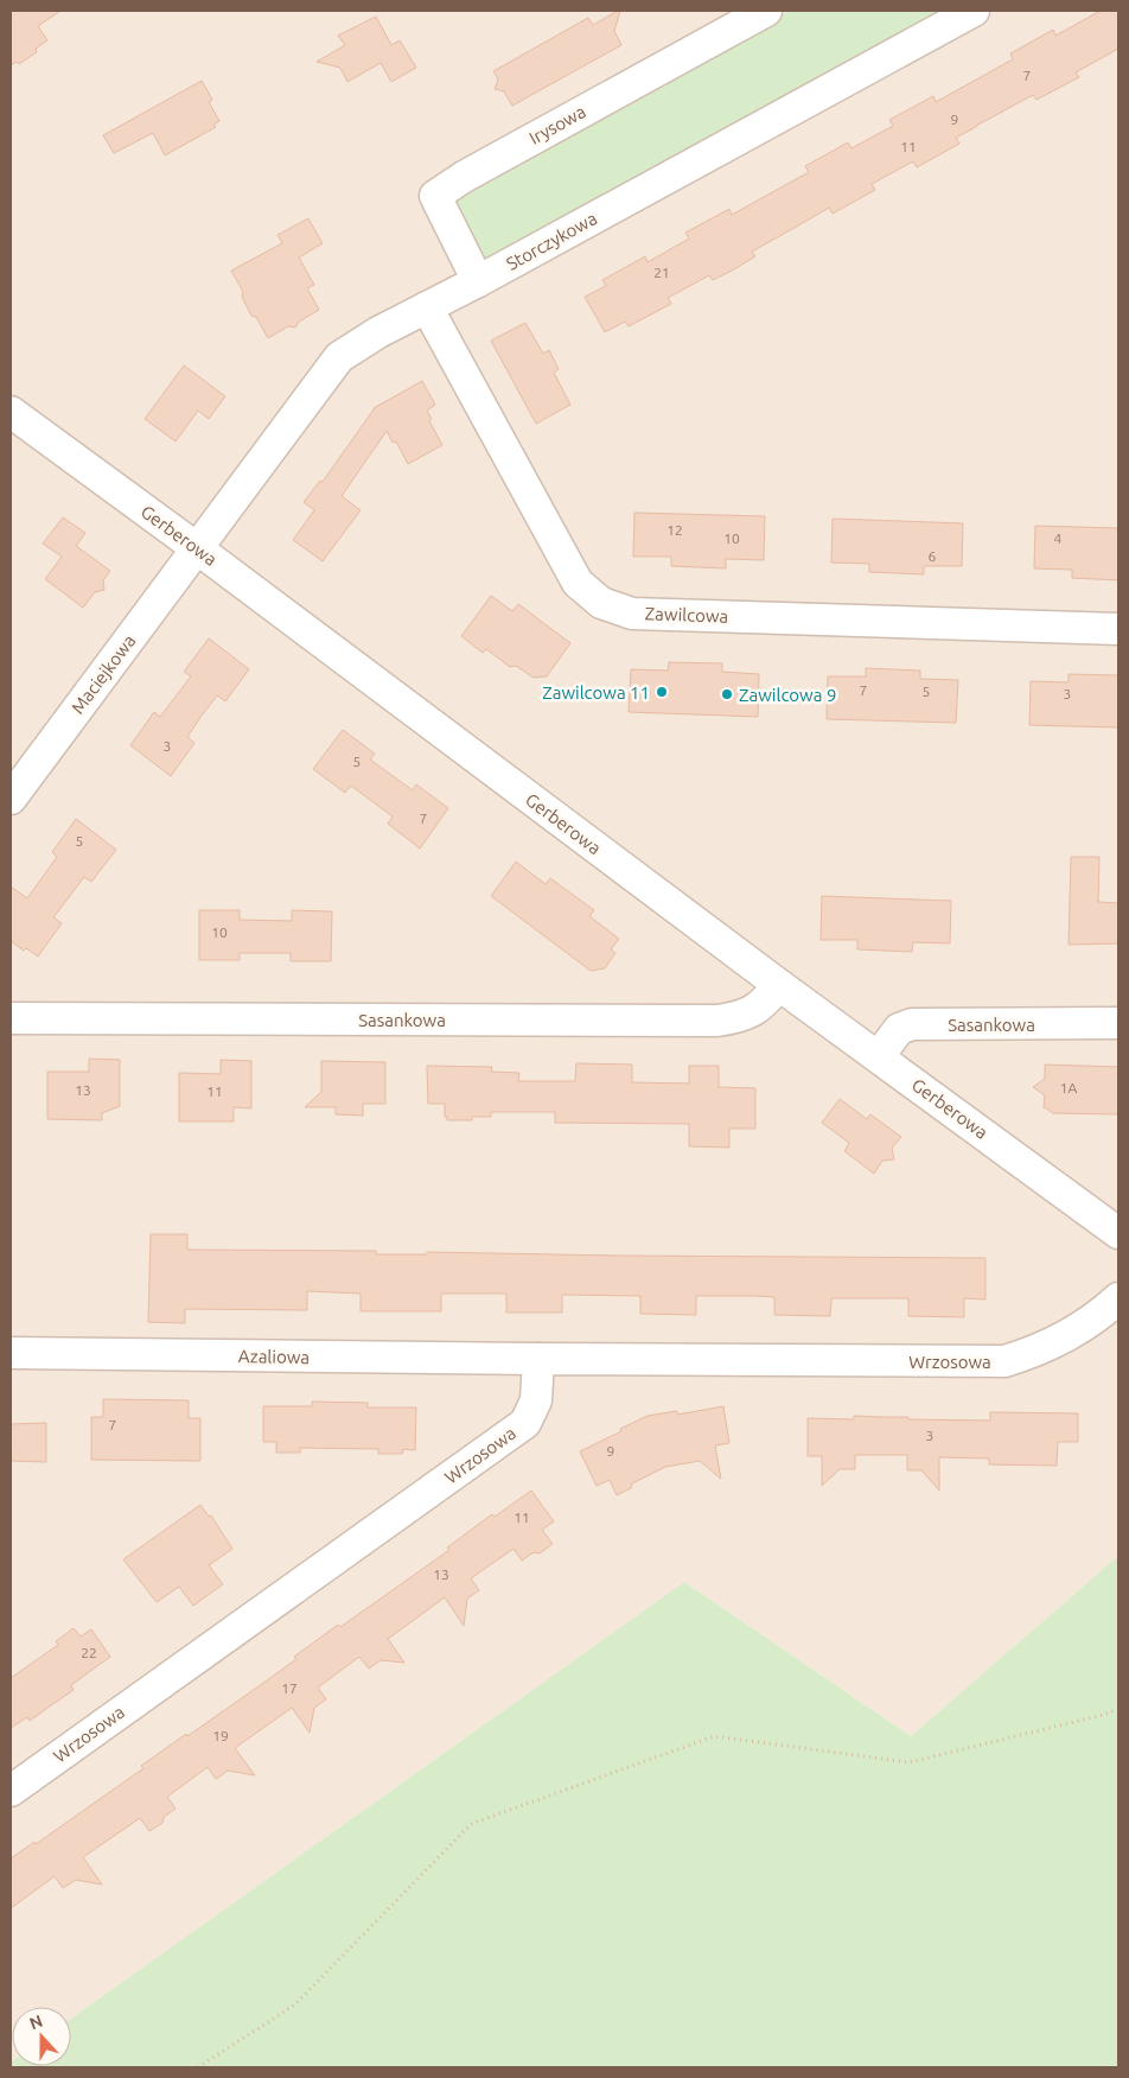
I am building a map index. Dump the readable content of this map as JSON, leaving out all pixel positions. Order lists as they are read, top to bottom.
{
  "streets": {
    "street": [
      "Irysowa",
      "Storczykowa",
      "Gerberowa",
      "Zawilcowa",
      "Maciejkowa",
      "Sasankowa",
      "Azaliowa",
      "Wrzosowa"
    ]
  },
  "crossings": [
    ["Irysowa", "Storczykowa"],
    ["Storczykowa", "Gerberowa"],
    ["Storczykowa", "Zawilcowa"],
    ["Storczykowa", "Maciejkowa"],
    ["Gerberowa", "Maciejkowa"],
    ["Gerberowa", "Sasankowa"],
    ["Azaliowa", "Wrzosowa"]
  ],
  "places": ["Zawilcowa 11", "Zawilcowa 9"],
  "house_numbers": [
    "7",
    "9",
    "11",
    "21",
    "12",
    "10",
    "4",
    "6",
    "7",
    "5",
    "3",
    "3",
    "5",
    "7",
    "5",
    "10",
    "1A",
    "13",
    "11",
    "7",
    "3",
    "9",
    "11",
    "13",
    "22",
    "17",
    "19"
  ],
  "north": "top"
}
